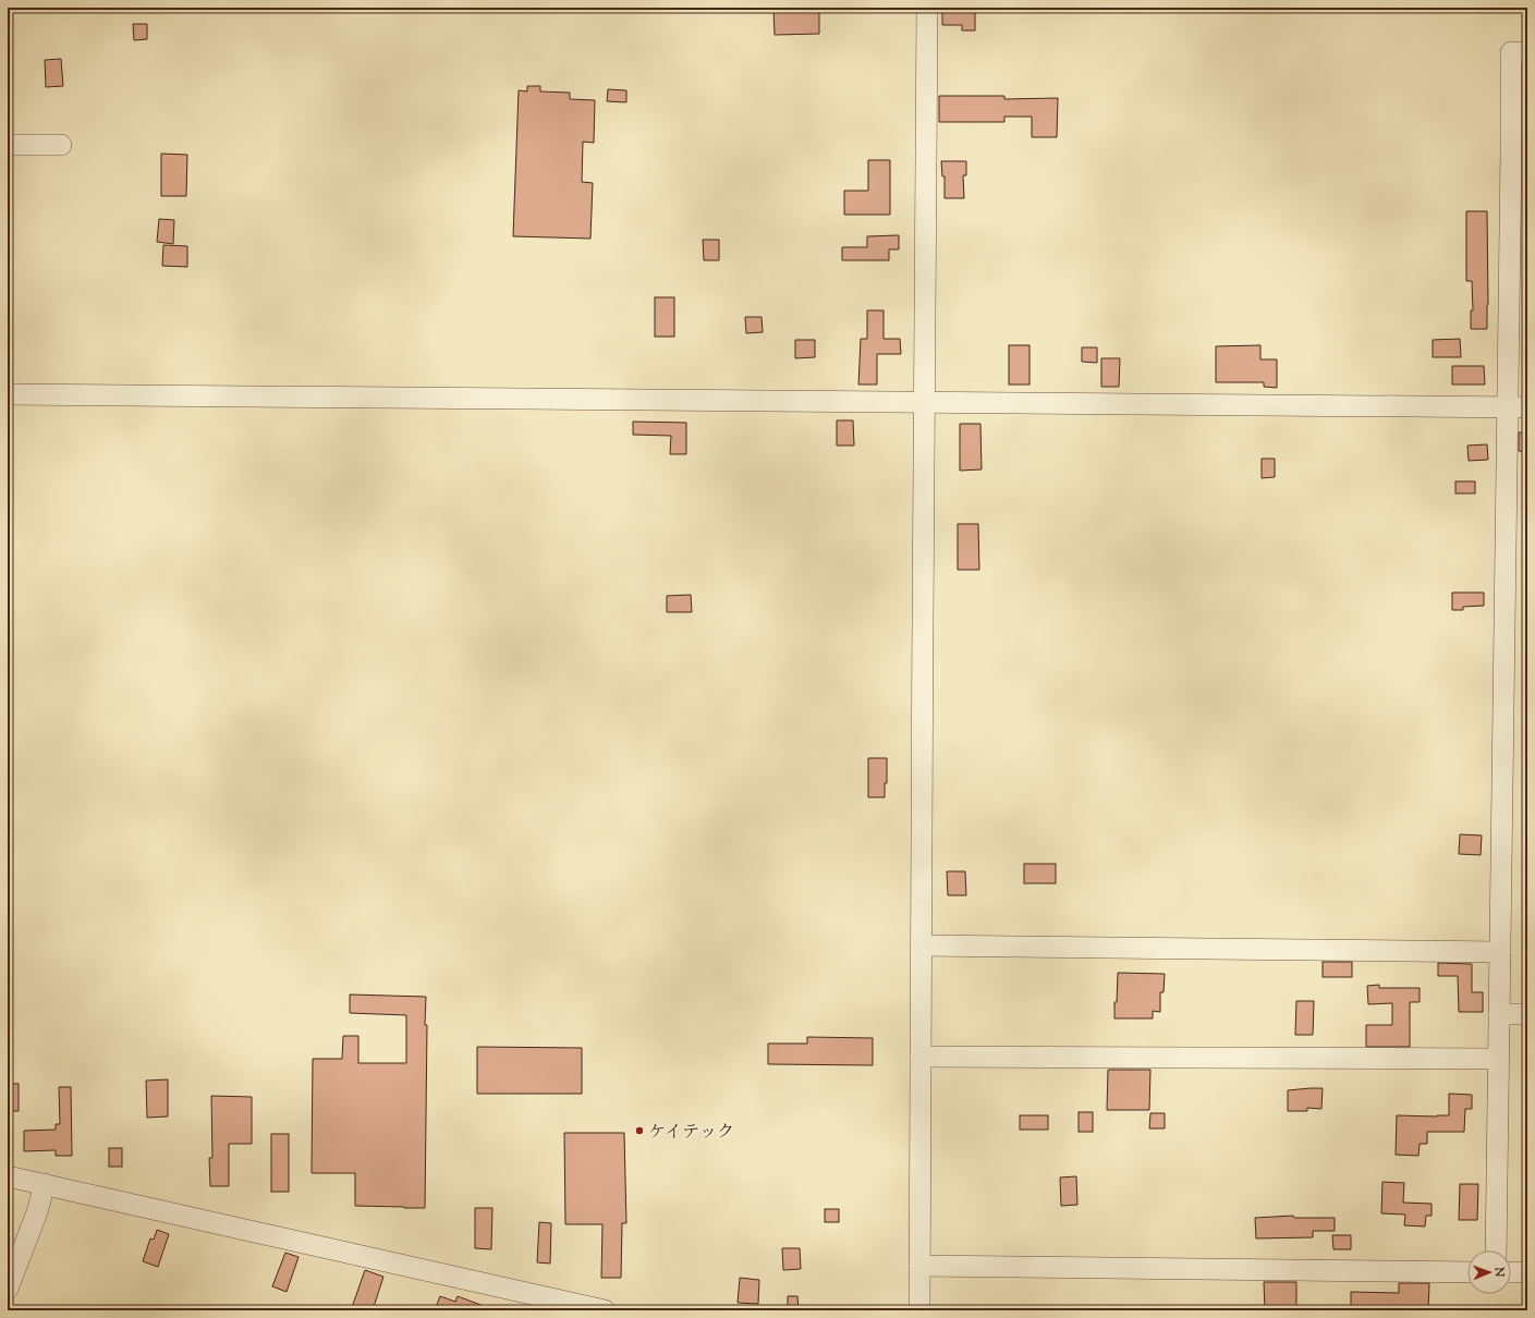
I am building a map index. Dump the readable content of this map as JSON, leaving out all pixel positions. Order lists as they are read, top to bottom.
{
  "places": ["ケイテック"],
  "north": "right"
}
